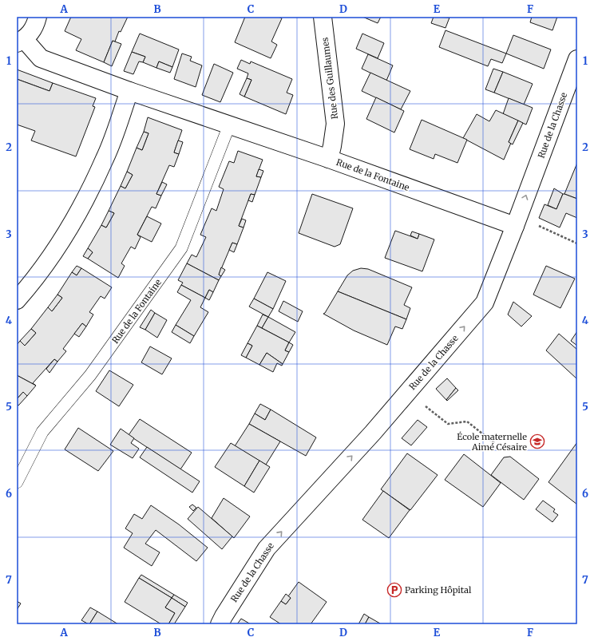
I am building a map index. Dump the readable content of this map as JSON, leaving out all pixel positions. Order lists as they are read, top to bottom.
{
  "streets": {
    "street": ["Rue des Guillaumes", "Rue de la Chasse", "Rue de la Fontaine"]
  },
  "crossings": [
    ["Rue des Guillaumes", "Rue de la Fontaine"],
    ["Rue de la Chasse", "Rue de la Fontaine"]
  ],
  "one_way": ["Rue de la Chasse"],
  "places": {
    "school or university": ["École maternelle Aimé Césaire"],
    "parking": ["Parking Hôpital"]
  },
  "grid": {
    "columns": [
      "A",
      "B",
      "C",
      "D",
      "E",
      "F"
    ],
    "rows": [
      "1",
      "2",
      "3",
      "4",
      "5",
      "6",
      "7"
    ]
  }
}
